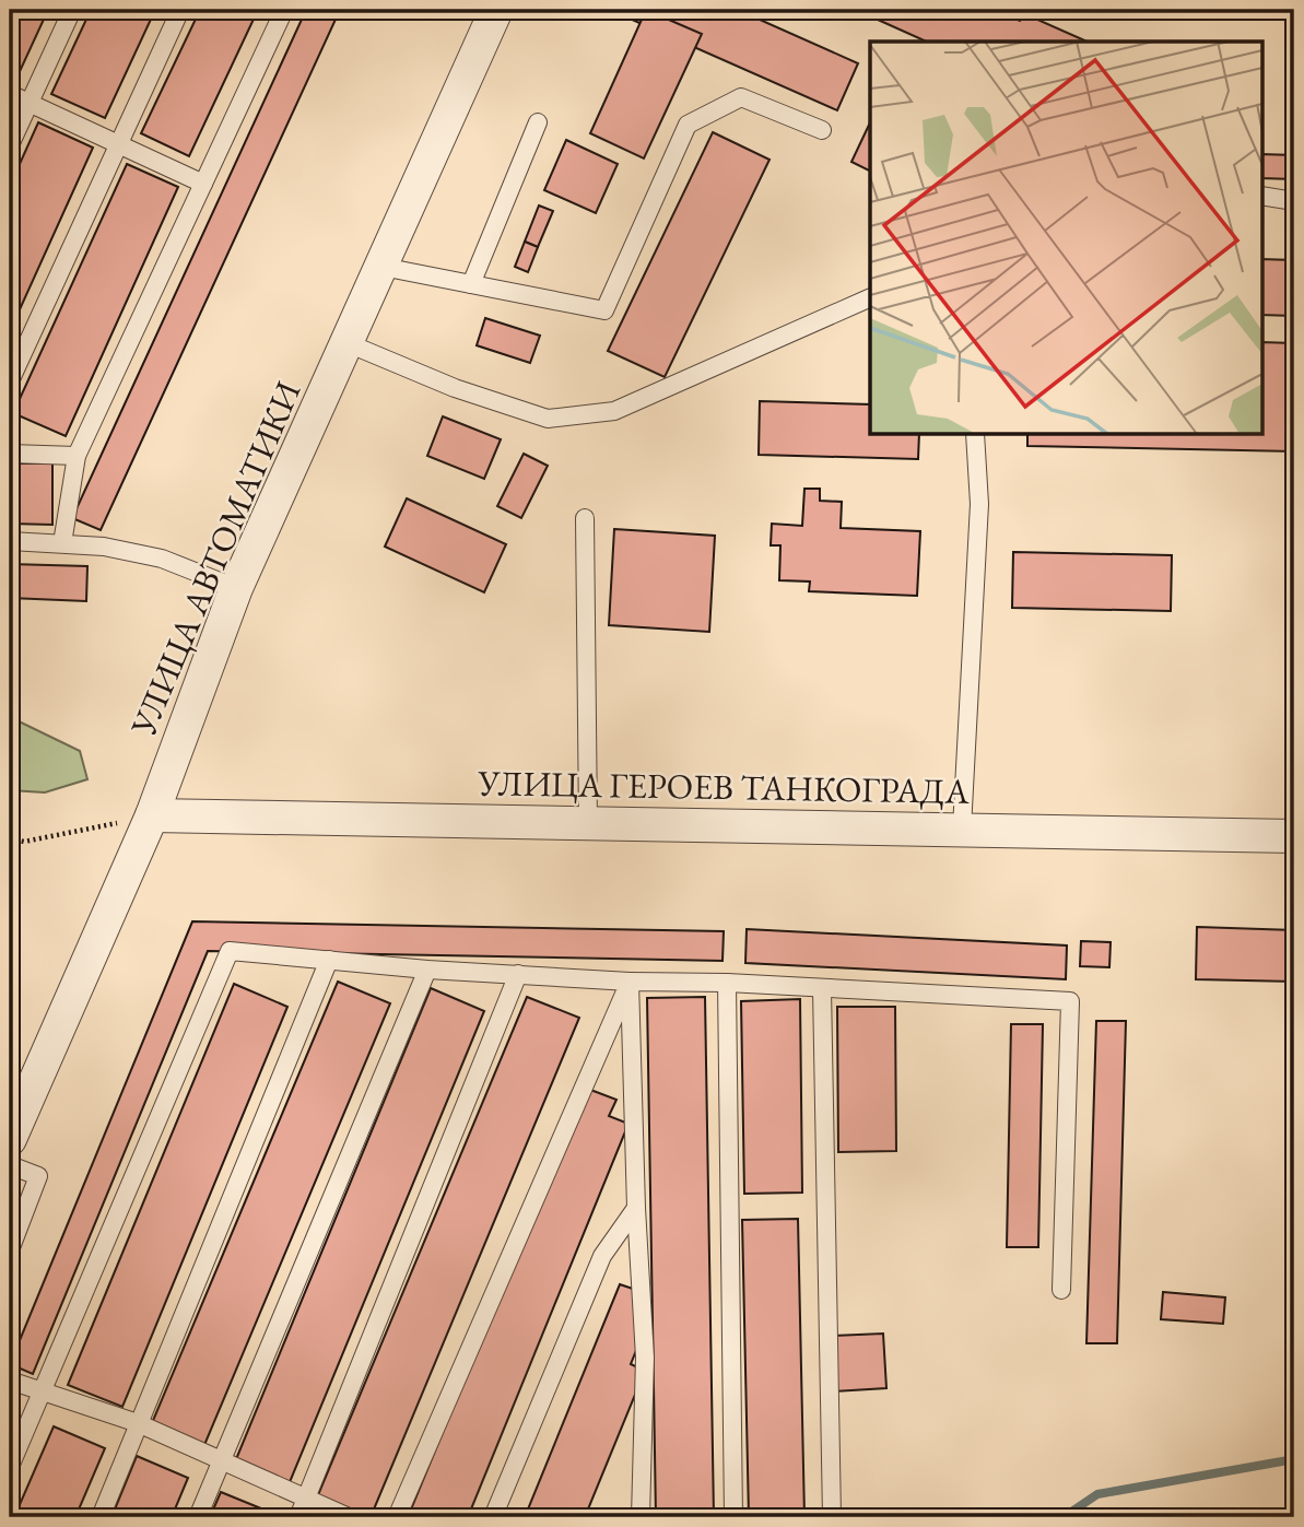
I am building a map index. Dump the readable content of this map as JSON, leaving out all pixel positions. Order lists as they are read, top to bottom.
{
  "streets": {
    "street": ["УЛИЦА АВТОМАТИКИ", "УЛИЦА ГЕРОЕВ ТАНКОГРАДА"]
  },
  "crossings": [
    ["УЛИЦА АВТОМАТИКИ", "УЛИЦА ГЕРОЕВ ТАНКОГРАДА"]
  ]
}
